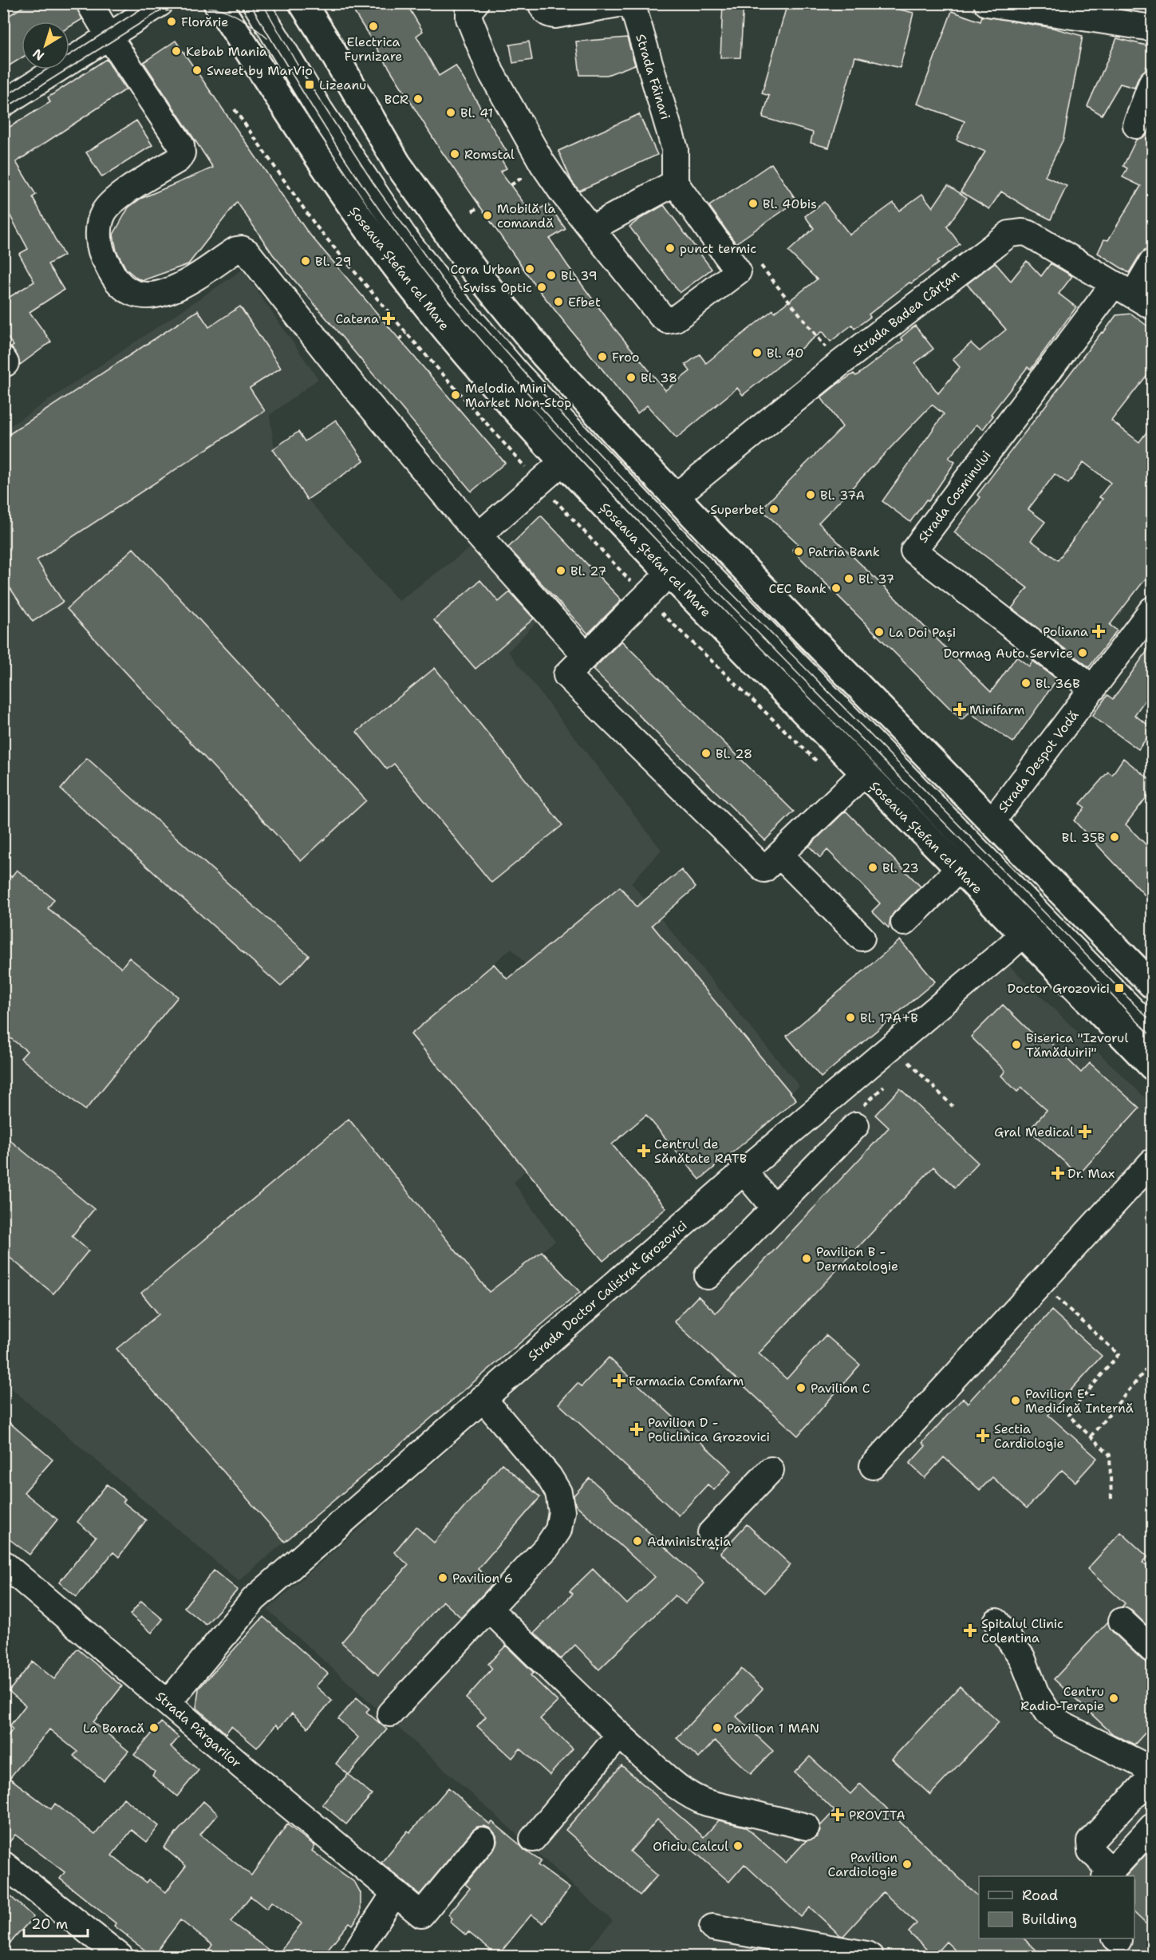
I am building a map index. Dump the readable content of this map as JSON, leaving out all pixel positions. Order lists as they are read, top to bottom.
{
  "streets": {
    "main road": ["Șoseaua Ștefan cel Mare"],
    "street": [
      "Strada Făinari",
      "Strada Badea Cârțan",
      "Strada Cosminului",
      "Strada Despot Vodă",
      "Strada Doctor Calistrat Grozovici",
      "Strada Pârgarilor"
    ]
  },
  "crossings": [
    ["Șoseaua Ștefan cel Mare", "Strada Doctor Calistrat Grozovici"],
    ["Strada Badea Cârțan", "Strada Cosminului"],
    ["Strada Cosminului", "Strada Despot Vodă"],
    ["Strada Doctor Calistrat Grozovici", "Strada Pârgarilor"]
  ],
  "places": {
    "other": [
      "Florărie",
      "Electrica Furnizare",
      "Kebab Mania",
      "Sweet by MarVio",
      "BCR",
      "Bl. 41",
      "Romstal",
      "Bl. 40bis",
      "Mobilă la comandă",
      "punct termic",
      "Bl. 29",
      "Cora Urban",
      "Bl. 39",
      "Swiss Optic",
      "Efbet",
      "Bl. 40",
      "Froo",
      "Bl. 38",
      "Melodia Mini Market Non-Stop",
      "Bl. 37A",
      "Superbet",
      "Patria Bank",
      "Bl. 27",
      "Bl. 37",
      "CEC Bank",
      "La Doi Pași",
      "Dormag Auto Service",
      "Bl. 36B",
      "Bl. 28",
      "Bl. 35B",
      "Bl. 23",
      "Bl. 17A+B",
      "Biserica \"Izvorul Tămăduirii\"",
      "Pavilion B - Dermatologie",
      "Pavilion C",
      "Pavilion E - Medicină Internă",
      "Administrația",
      "Pavilion 6",
      "Centru Radio-Terapie",
      "La Baracă",
      "Pavilion 1 MAN",
      "Oficiu Calcul",
      "Pavilion Cardiologie"
    ],
    "transit": ["Lizeanu", "Doctor Grozovici"],
    "health": [
      "Catena",
      "Poliana",
      "Minifarm",
      "Gral Medical",
      "Centrul de Sănătate RATB",
      "Dr. Max",
      "Farmacia Comfarm",
      "Pavilion D - Policlinica Grozovici",
      "Sectia Cardiologie",
      "Spitalul Clinic Colentina",
      "PROVITA"
    ]
  },
  "legend": ["Road", "Building"],
  "scale_bar": "20 m",
  "north": "bottom left"
}
